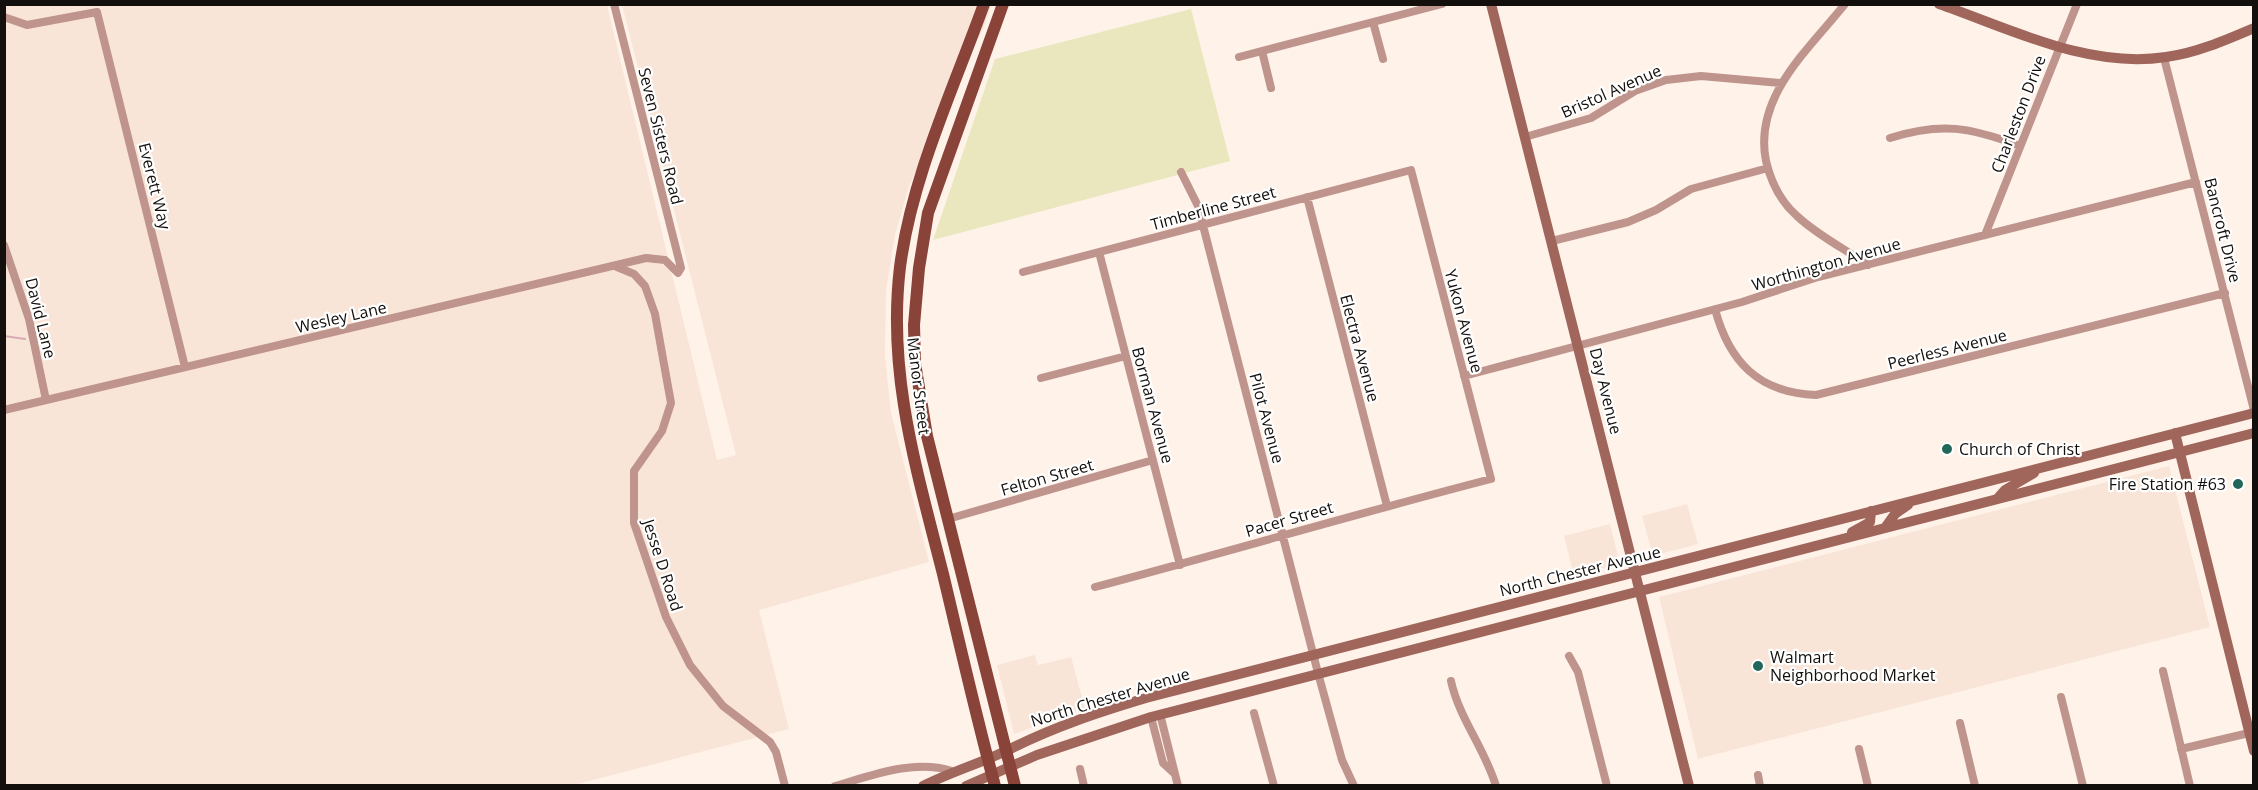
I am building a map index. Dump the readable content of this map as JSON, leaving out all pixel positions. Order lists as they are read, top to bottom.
{
  "streets": {
    "main road": ["Manor Street", "Day Avenue", "North Chester Avenue"],
    "street": [
      "Bristol Avenue",
      "Charleston Drive",
      "Seven Sisters Road",
      "Everett Way",
      "Timberline Street",
      "Bancroft Drive",
      "Worthington Avenue",
      "Wesley Lane",
      "David Lane",
      "Yukon Avenue",
      "Electra Avenue",
      "Peerless Avenue",
      "Borman Avenue",
      "Pilot Avenue",
      "Felton Street",
      "Pacer Street",
      "Jesse D Road"
    ]
  },
  "crossings": [
    ["Bristol Avenue", "Day Avenue"],
    ["Charleston Drive", "Worthington Avenue"],
    ["Seven Sisters Road", "Wesley Lane"],
    ["Everett Way", "Wesley Lane"],
    ["Timberline Street", "Yukon Avenue"],
    ["Timberline Street", "Electra Avenue"],
    ["Timberline Street", "Borman Avenue"],
    ["Timberline Street", "Pilot Avenue"],
    ["Bancroft Drive", "Worthington Avenue"],
    ["Bancroft Drive", "Peerless Avenue"],
    ["Bancroft Drive", "North Chester Avenue"],
    ["Worthington Avenue", "Yukon Avenue"],
    ["Worthington Avenue", "Peerless Avenue"],
    ["Worthington Avenue", "Day Avenue"],
    ["Wesley Lane", "David Lane"],
    ["Wesley Lane", "Jesse D Road"],
    ["Yukon Avenue", "Pacer Street"],
    ["Electra Avenue", "Pacer Street"],
    ["Manor Street", "Felton Street"],
    ["Manor Street", "North Chester Avenue"],
    ["Day Avenue", "North Chester Avenue"],
    ["Borman Avenue", "Felton Street"],
    ["Borman Avenue", "Pacer Street"],
    ["Pilot Avenue", "Pacer Street"],
    ["Pilot Avenue", "North Chester Avenue"]
  ],
  "places": ["Church of Christ", "Fire Station #63", "Walmart Neighborhood Market"]
}
